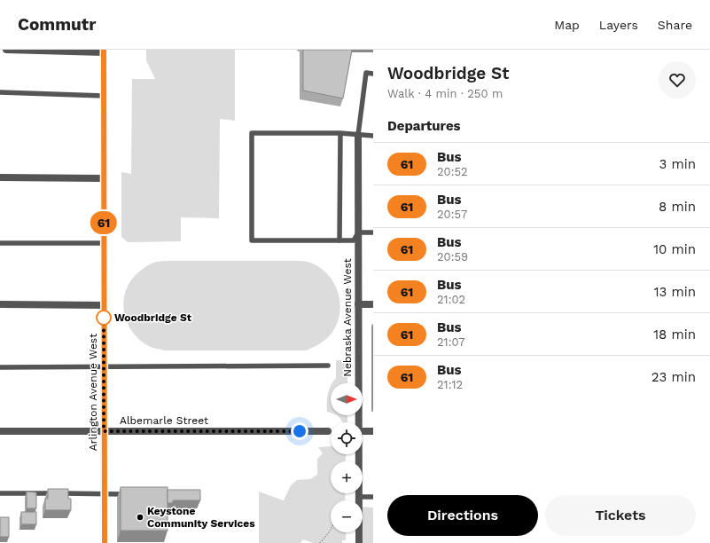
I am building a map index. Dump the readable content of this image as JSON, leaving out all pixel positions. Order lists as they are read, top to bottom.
{
  "streets": {
    "street": ["Nebraska Avenue West", "Arlington Avenue West", "Albemarle Street"]
  },
  "crossings": [
    ["Arlington Avenue West", "Albemarle Street"]
  ],
  "places": ["Woodbridge St", "Keystone Community Services"],
  "lines": ["bus line 61"],
  "north": "right",
  "page": {
    "header": "Commutr",
    "nav": ["Map", "Layers", "Share"],
    "on_map": "61",
    "heading": [
      ["Woodbridge St", "Walk · 4 min · 250 m"],
      "Departures"
    ],
    "list": [
      {
        "mark": "61",
        "name": "Bus",
        "note": "20:52",
        "value": "3 min"
      },
      {
        "mark": "61",
        "name": "Bus",
        "note": "20:57",
        "value": "8 min"
      },
      {
        "mark": "61",
        "name": "Bus",
        "note": "20:59",
        "value": "10 min"
      },
      {
        "mark": "61",
        "name": "Bus",
        "note": "21:02",
        "value": "13 min"
      },
      {
        "mark": "61",
        "name": "Bus",
        "note": "21:07",
        "value": "18 min"
      },
      {
        "mark": "61",
        "name": "Bus",
        "note": "21:12",
        "value": "23 min"
      }
    ],
    "map_buttons": ["+", "−"],
    "buttons": ["Directions", "Tickets"]
  }
}
